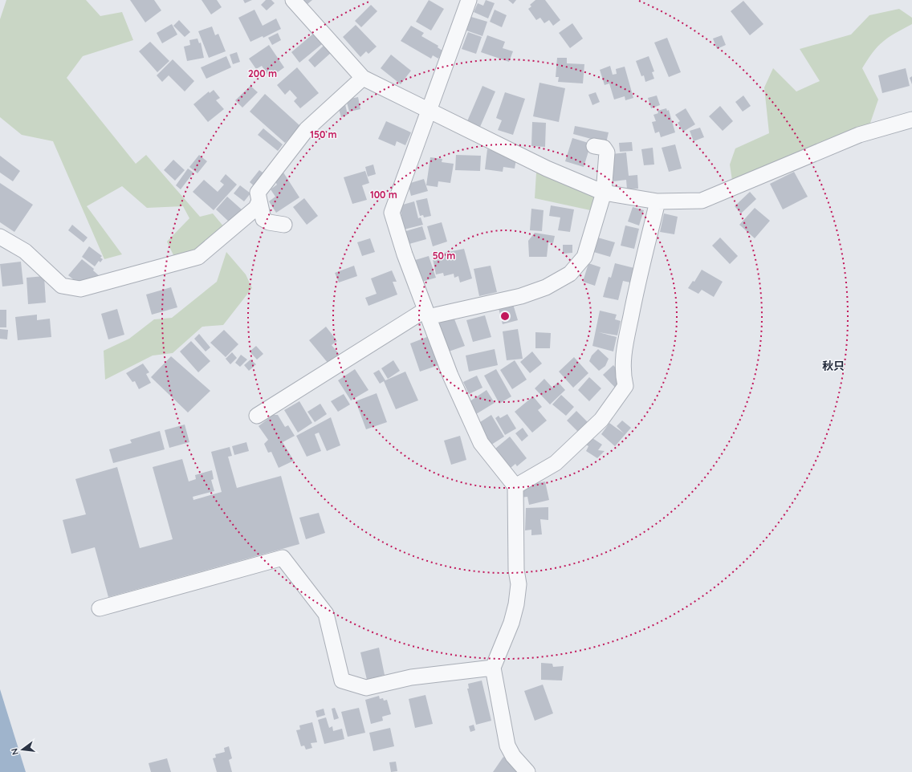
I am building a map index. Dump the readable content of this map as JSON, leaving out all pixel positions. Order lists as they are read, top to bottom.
{
  "districts": ["秋只"],
  "north": "left",
  "rings": [
    "200 m",
    "150 m",
    "100 m",
    "50 m"
  ]
}
